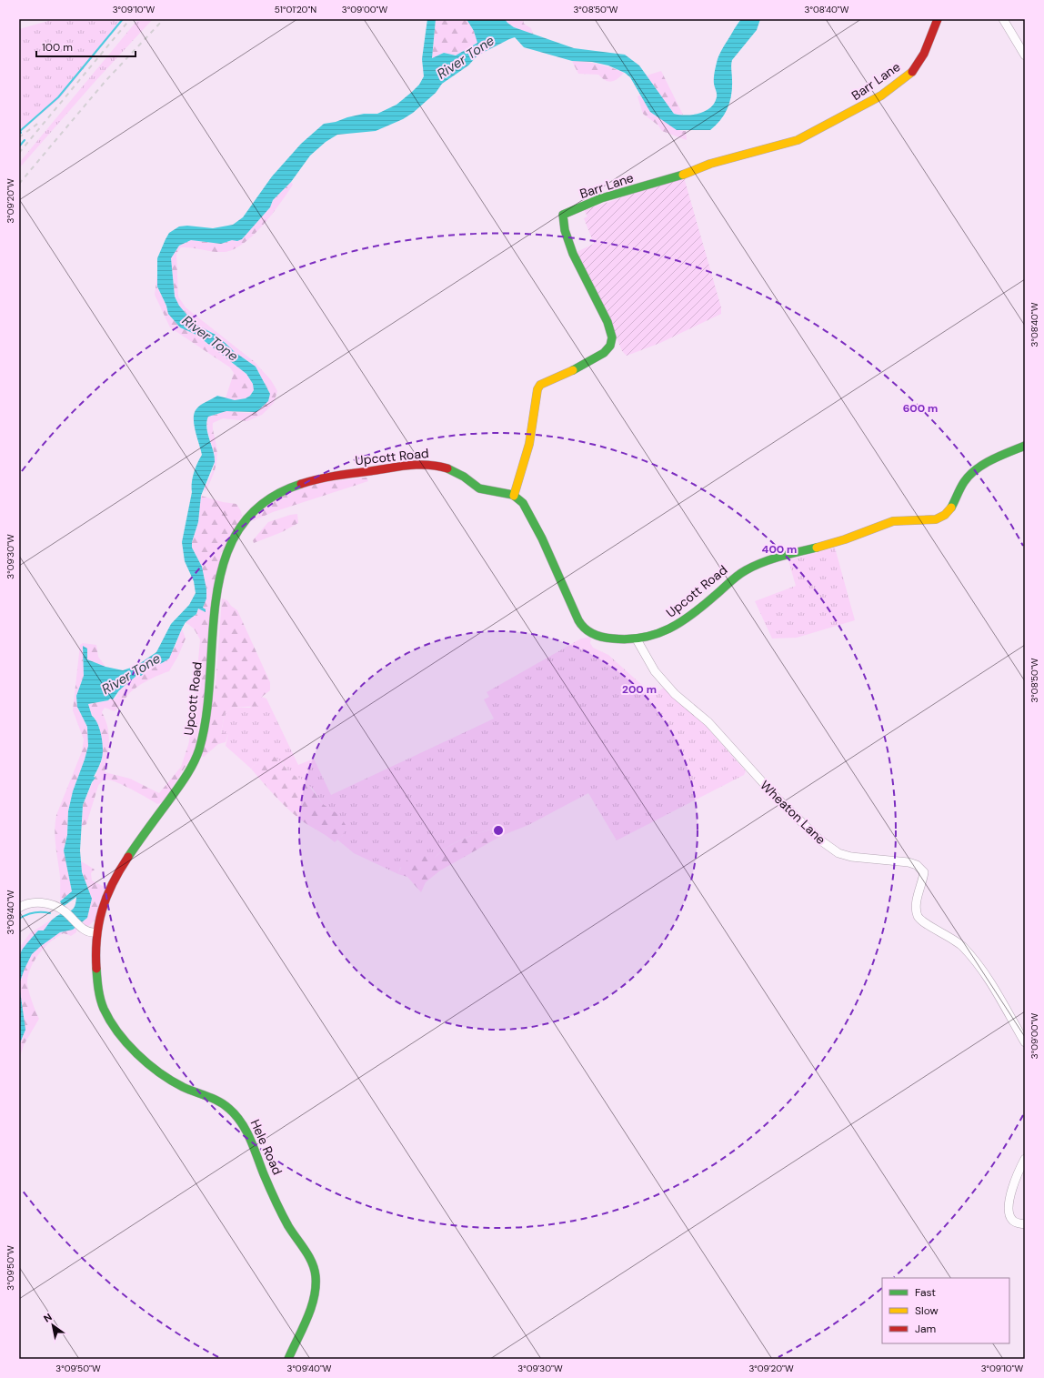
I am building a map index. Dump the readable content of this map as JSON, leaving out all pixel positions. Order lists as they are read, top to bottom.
{
  "streets": {
    "street": [
      "Barr Lane",
      "Upcott Road",
      "Wheaton Lane",
      "Hele Road"
    ]
  },
  "crossings": [
    ["Barr Lane", "Upcott Road"],
    ["Upcott Road", "Wheaton Lane"],
    ["Upcott Road", "Hele Road"]
  ],
  "water": ["River Tone"],
  "legend": ["Fast", "Slow", "Jam"],
  "scale_bar": "100 m",
  "north": "top left",
  "coordinates": [
    "3°09'10\"W",
    "51°01'20\"N",
    "3°09'00\"W",
    "3°08'50\"W",
    "3°08'40\"W",
    "3°09'20\"W",
    "3°09'30\"W",
    "3°09'40\"W",
    "3°09'50\"W"
  ],
  "rings": ["600 m", "400 m", "200 m"]
}
